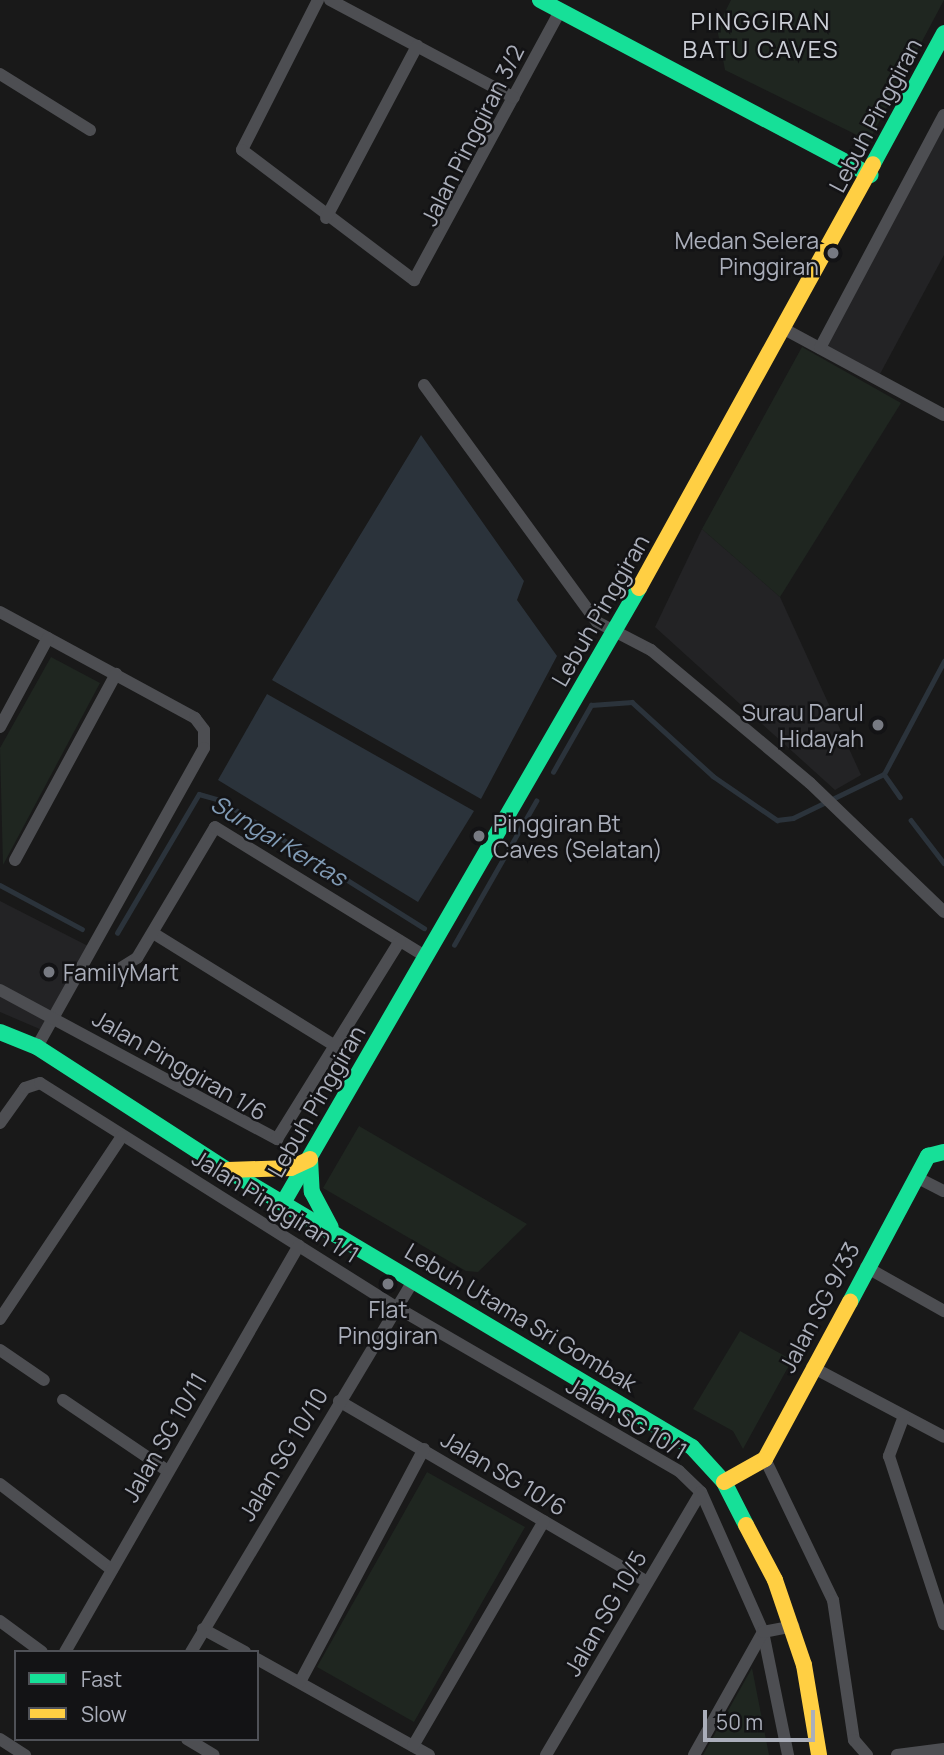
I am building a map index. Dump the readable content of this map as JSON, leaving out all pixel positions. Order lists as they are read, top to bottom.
{
  "streets": {
    "street": [
      "Lebuh Pinggiran",
      "Jalan Pinggiran 3/2",
      "Jalan Pinggiran 1/6",
      "Jalan Pinggiran 1/1",
      "Jalan SG 9/33",
      "Lebuh Utama Sri Gombak",
      "Jalan SG 10/1",
      "Jalan SG 10/11",
      "Jalan SG 10/10",
      "Jalan SG 10/6",
      "Jalan SG 10/5"
    ]
  },
  "crossings": [
    ["Lebuh Pinggiran", "Lebuh Utama Sri Gombak"],
    ["Jalan Pinggiran 1/1", "Jalan SG 10/1"],
    ["Jalan Pinggiran 1/1", "Jalan SG 10/11"],
    ["Jalan Pinggiran 1/1", "Jalan SG 10/10"],
    ["Lebuh Utama Sri Gombak", "Jalan SG 10/10"],
    ["Jalan SG 10/1", "Jalan SG 10/10"],
    ["Jalan SG 10/1", "Jalan SG 10/5"],
    ["Jalan SG 10/10", "Jalan SG 10/6"],
    ["Jalan SG 10/6", "Jalan SG 10/5"]
  ],
  "districts": ["PINGGIRAN BATU CAVES"],
  "water": ["Sungai Kertas"],
  "places": [
    "Medan Selera Pinggiran",
    "Surau Darul Hidayah",
    "Pinggiran Bt Caves (Selatan)",
    "FamilyMart",
    "Flat Pinggiran"
  ],
  "legend": ["Fast", "Slow"],
  "scale_bar": "50 m"
}
